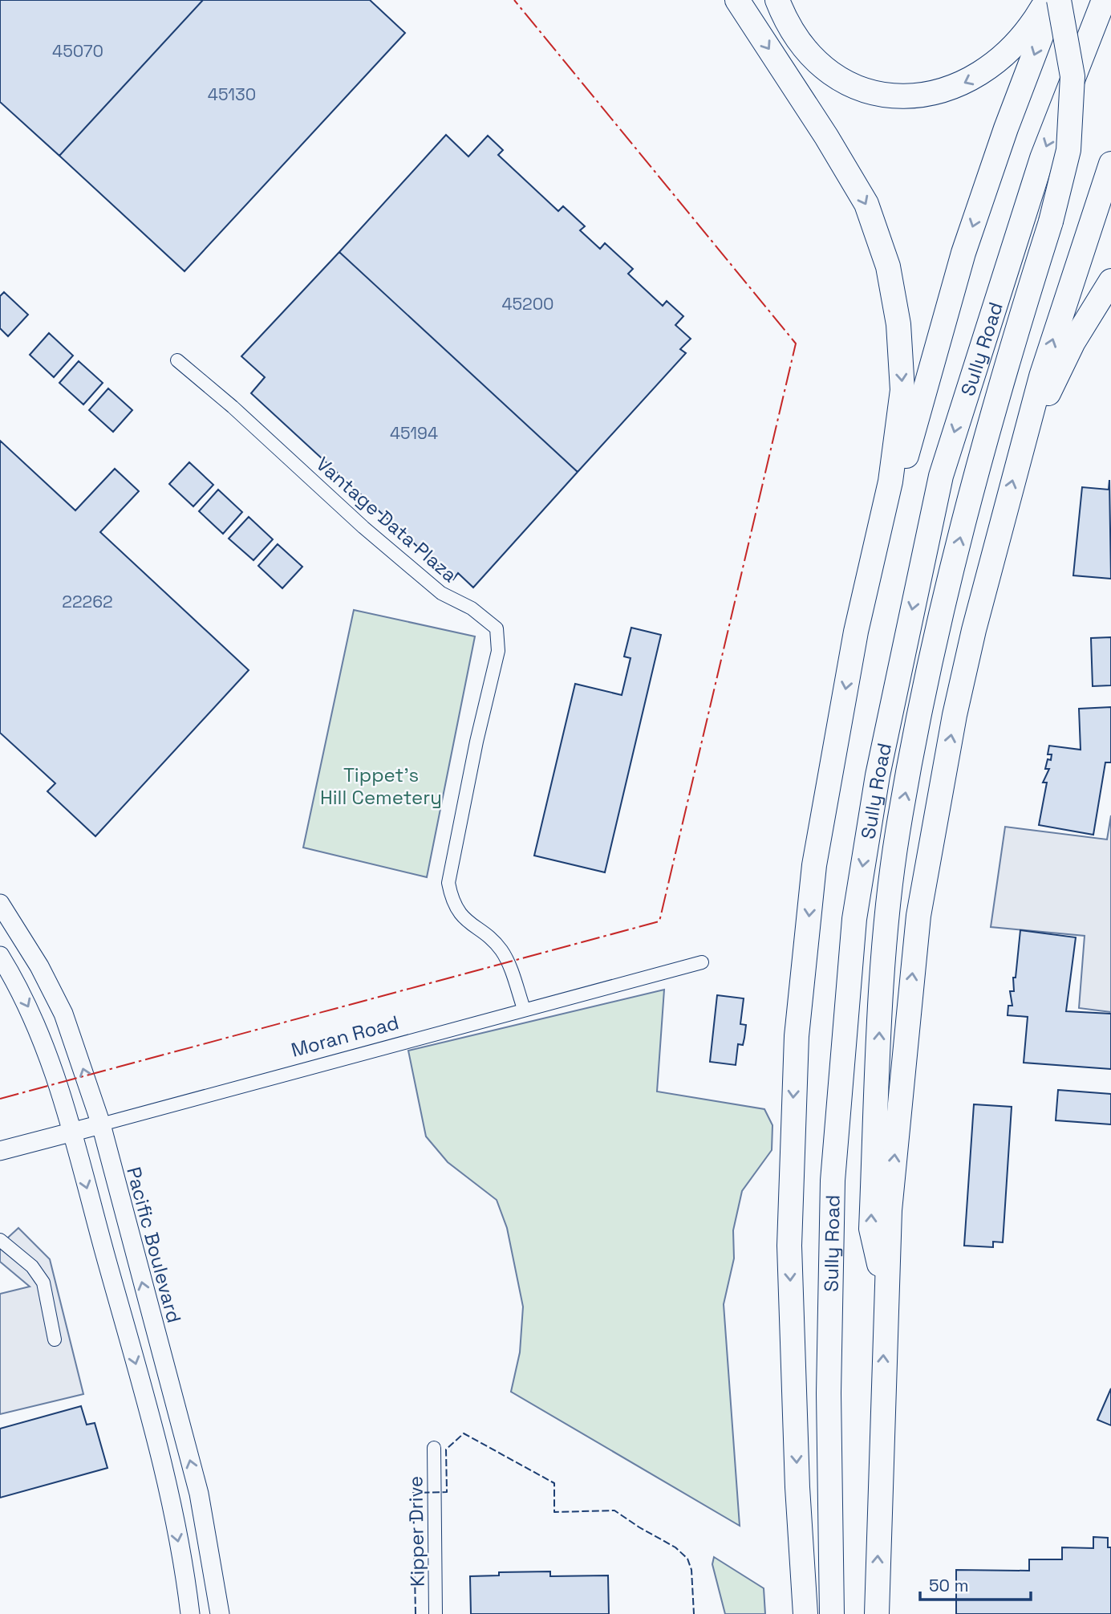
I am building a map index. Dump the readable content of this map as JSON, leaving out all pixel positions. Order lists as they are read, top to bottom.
{
  "streets": {
    "highway": ["Sully Road"],
    "main road": ["Moran Road", "Pacific Boulevard"],
    "street": ["Vantage Data Plaza", "Kipper Drive"]
  },
  "crossings": [
    ["Vantage Data Plaza", "Moran Road"],
    ["Moran Road", "Pacific Boulevard"]
  ],
  "parks": ["Tippet's Hill Cemetery"],
  "house_numbers": [
    "45070",
    "45130",
    "45200",
    "45194",
    "22262"
  ],
  "scale_bar": "50 m"
}
